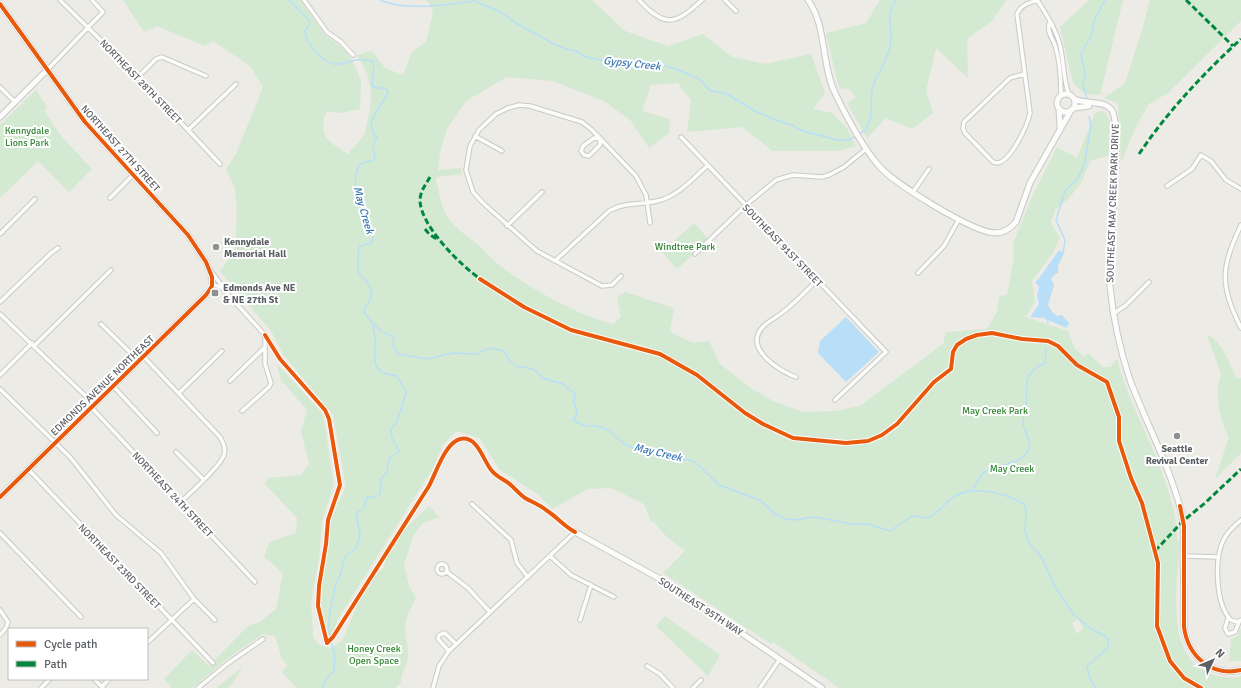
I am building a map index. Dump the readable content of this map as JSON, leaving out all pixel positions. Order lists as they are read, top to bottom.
{
  "streets": {
    "street": [
      "NORTHEAST 28TH STREET",
      "NORTHEAST 27TH STREET",
      "SOUTHEAST MAY CREEK PARK DRIVE",
      "SOUTHEAST 91ST STREET",
      "EDMONDS AVENUE NORTHEAST",
      "NORTHEAST 24TH STREET",
      "NORTHEAST 23RD STREET",
      "SOUTHEAST 95TH WAY"
    ]
  },
  "crossings": [
    ["NORTHEAST 27TH STREET", "EDMONDS AVENUE NORTHEAST"],
    ["EDMONDS AVENUE NORTHEAST", "NORTHEAST 24TH STREET"],
    ["EDMONDS AVENUE NORTHEAST", "NORTHEAST 23RD STREET"]
  ],
  "water": ["Gypsy Creek", "May Creek"],
  "parks": [
    "Kennydale Lions Park",
    "Windtree Park",
    "May Creek Park",
    "May Creek",
    "Honey Creek Open Space"
  ],
  "places": {
    "other": ["Kennydale Memorial Hall", "Seattle Revival Center"],
    "transit": ["Edmonds Ave NE & NE 27th St"]
  },
  "legend": ["Cycle path", "Path"],
  "north": "top right"
}
